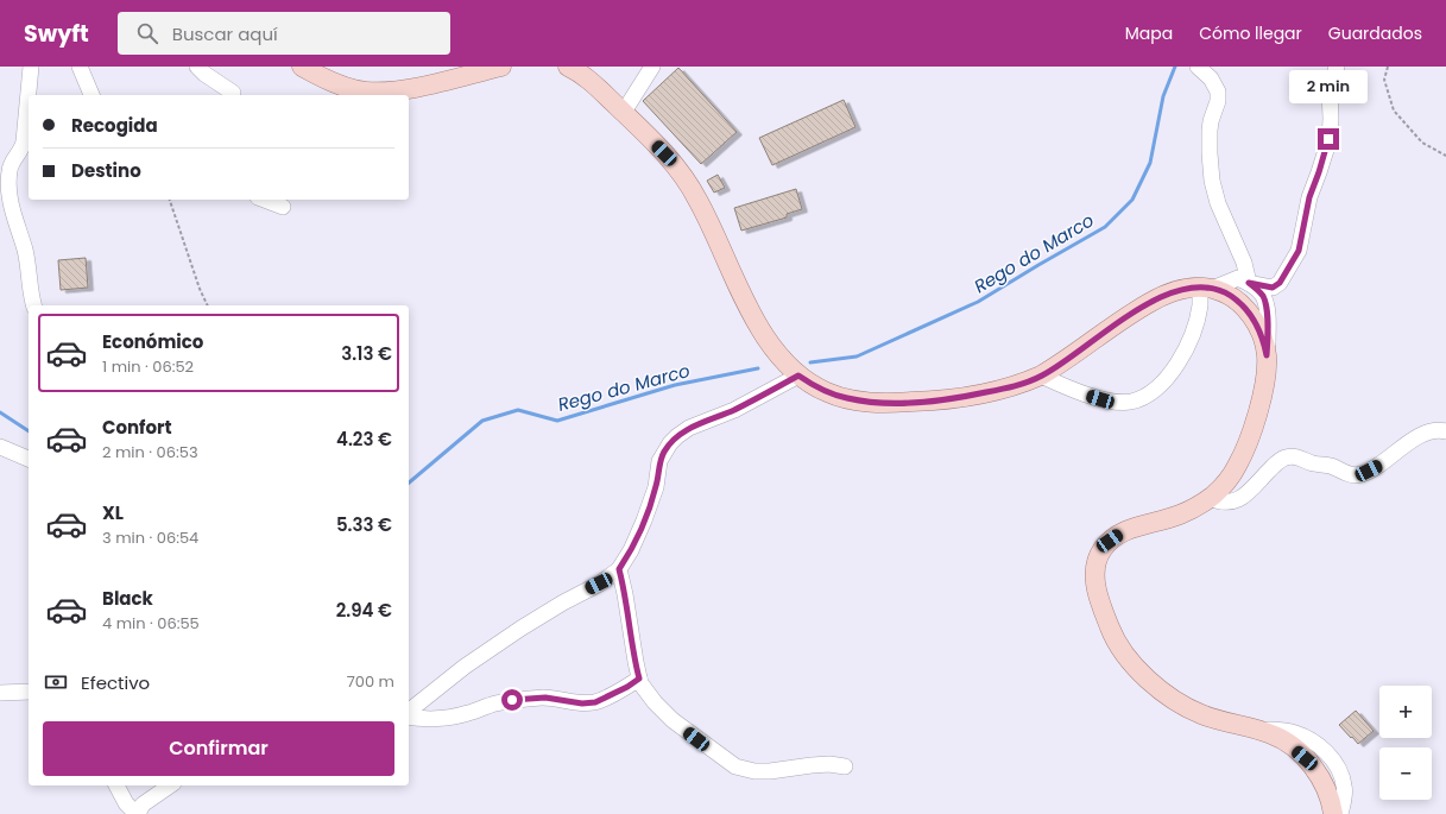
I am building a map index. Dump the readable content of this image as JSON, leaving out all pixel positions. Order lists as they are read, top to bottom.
{
  "water": ["Rego do Marco"],
  "page": {
    "header": "Swyft",
    "search": "Buscar aquí",
    "nav": ["Mapa", "Cómo llegar", "Guardados"],
    "bubble": "2 min",
    "banner": ["Recogida", "Destino"],
    "list": [
      {
        "name": "Económico",
        "note": "1 min · 06:52",
        "value": "3.13 €"
      },
      {
        "name": "Confort",
        "note": "2 min · 06:53",
        "value": "4.23 €"
      },
      {
        "name": "XL",
        "note": "3 min · 06:54",
        "value": "5.33 €"
      },
      {
        "name": "Black",
        "note": "4 min · 06:55",
        "value": "2.94 €"
      }
    ],
    "pay": ["Efectivo", "700 m"],
    "map_buttons": ["+", "−"],
    "buttons": "Confirmar"
  }
}
